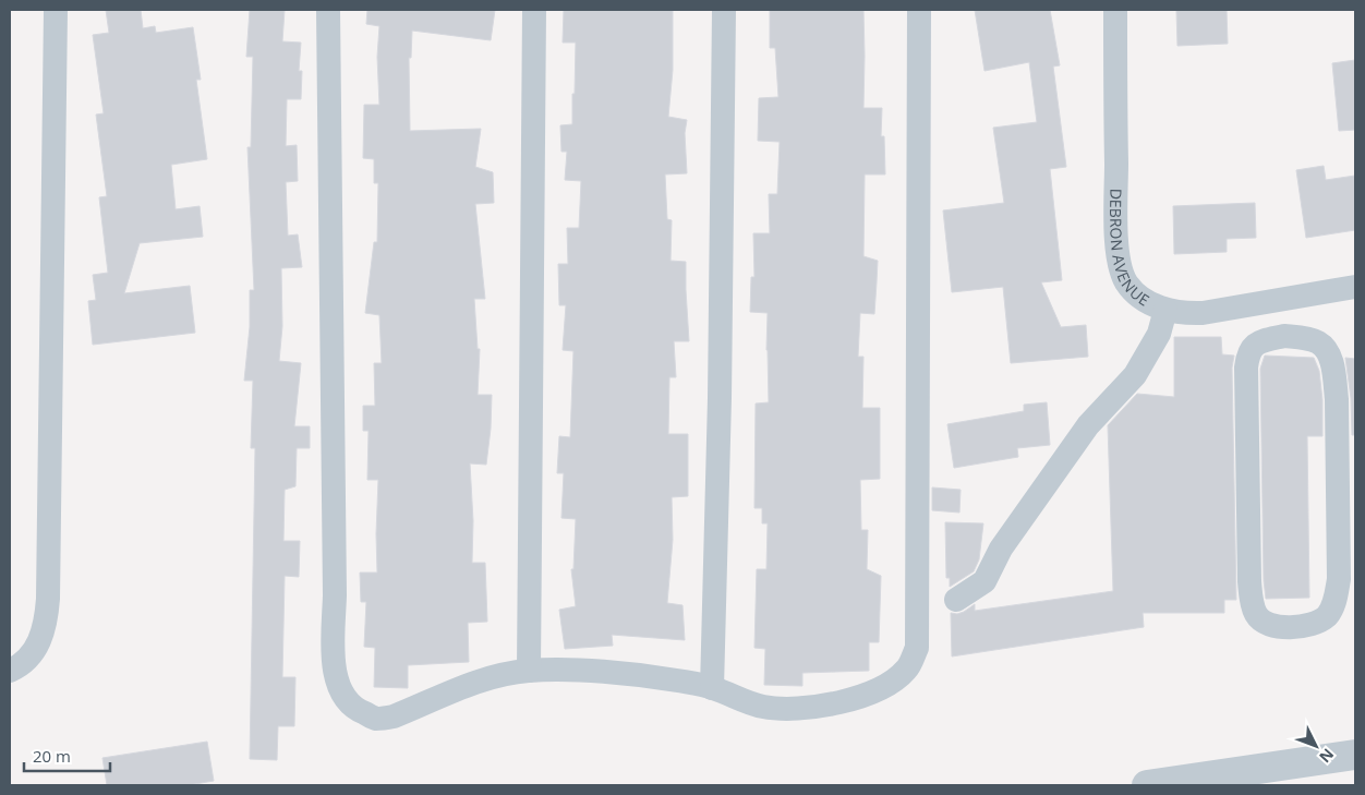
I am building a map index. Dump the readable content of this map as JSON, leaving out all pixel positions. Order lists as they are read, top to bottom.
{
  "streets": {
    "street": ["DEBRON AVENUE"]
  },
  "scale_bar": "20 m",
  "north": "bottom right"
}
